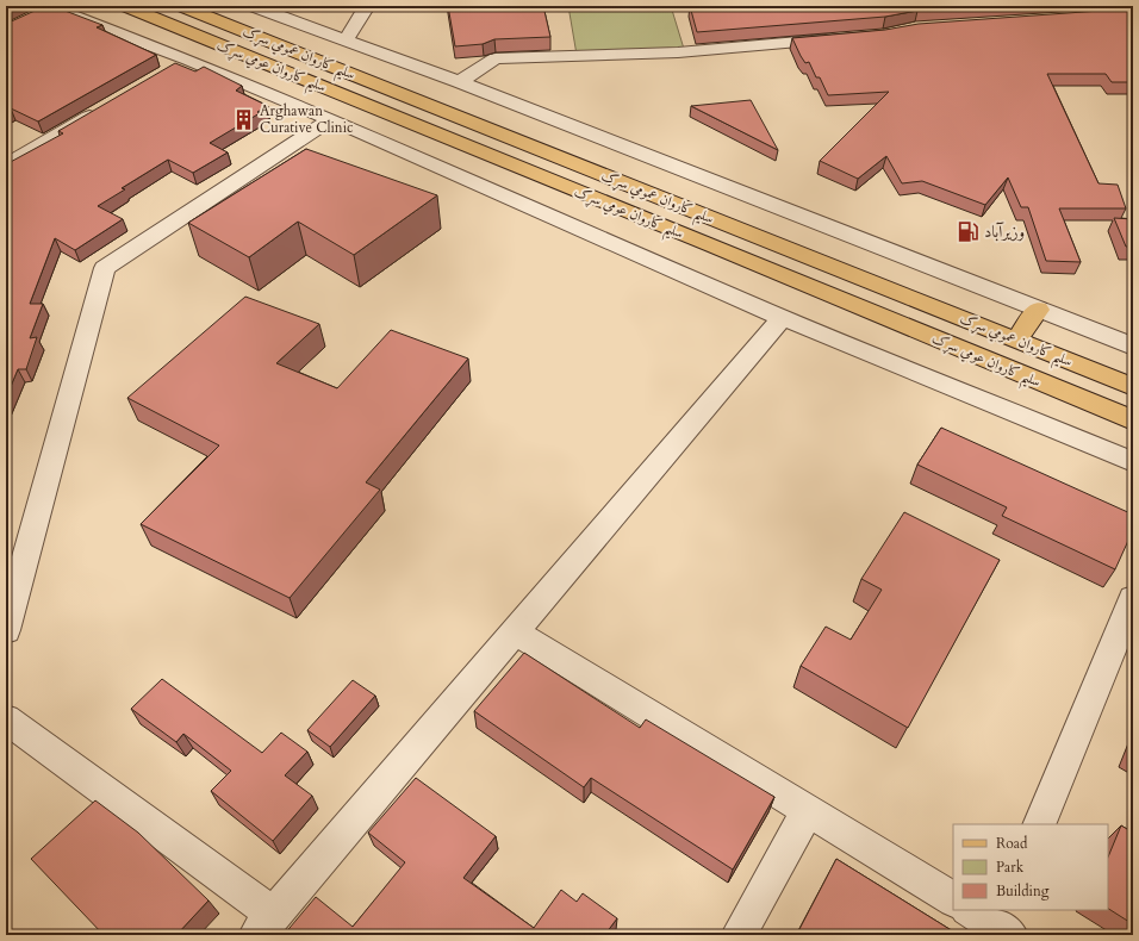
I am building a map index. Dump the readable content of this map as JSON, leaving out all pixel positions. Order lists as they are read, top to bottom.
{
  "streets": {
    "main road": ["سلیم کاروان عمومي سړک", "سلیم کاروان عومي سړک"]
  },
  "places": {
    "building": ["Arghawan Curative Clinic"],
    "fuel station": ["وزیرآباد"]
  },
  "legend": ["Road", "Park", "Building"]
}
